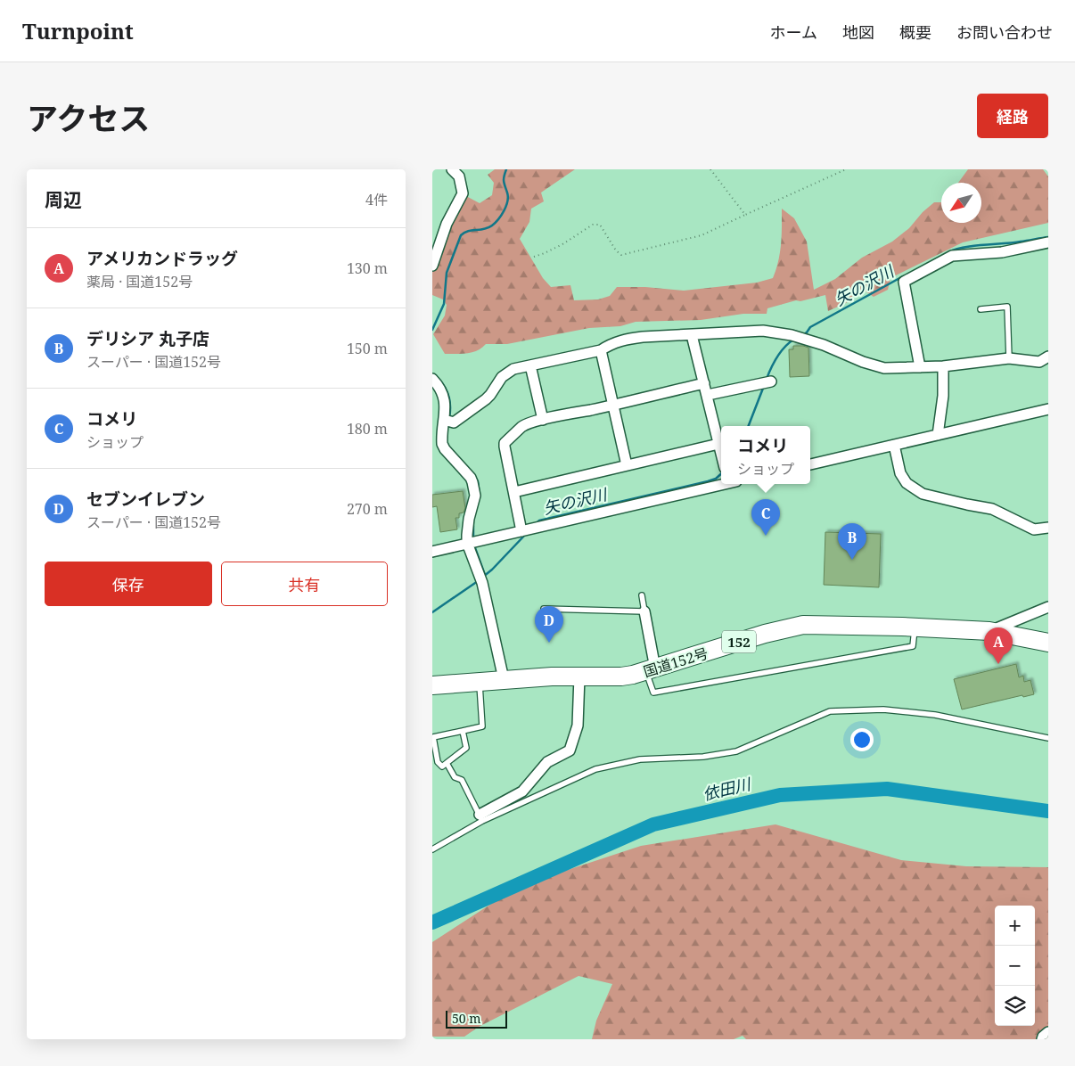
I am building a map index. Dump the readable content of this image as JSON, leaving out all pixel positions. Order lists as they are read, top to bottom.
{
  "streets": {
    "highway": ["152", "国道152号"]
  },
  "water": ["矢の沢川", "依田川"],
  "scale_bar": "50 m",
  "north": "bottom left",
  "page": {
    "header": "Turnpoint",
    "nav": [
      "ホーム",
      "地図",
      "概要",
      "お問い合わせ"
    ],
    "title": "アクセス",
    "buttons": [
      "経路",
      ["保存", "共有"]
    ],
    "heading": ["周辺", "4件"],
    "list": [
      {
        "mark": "A",
        "name": "アメリカンドラッグ",
        "note": "薬局 · 国道152号",
        "value": "130 m"
      },
      {
        "mark": "B",
        "name": "デリシア 丸子店",
        "note": "スーパー · 国道152号",
        "value": "150 m"
      },
      {
        "mark": "C",
        "name": "コメリ",
        "note": "ショップ",
        "value": "180 m"
      },
      {
        "mark": "D",
        "name": "セブンイレブン",
        "note": "スーパー · 国道152号",
        "value": "270 m"
      }
    ],
    "popup": ["コメリ", "ショップ"],
    "pins": [
      "C",
      "B",
      "D",
      "A"
    ],
    "map_buttons": ["+", "−"],
    "scale": "50 m"
  }
}
